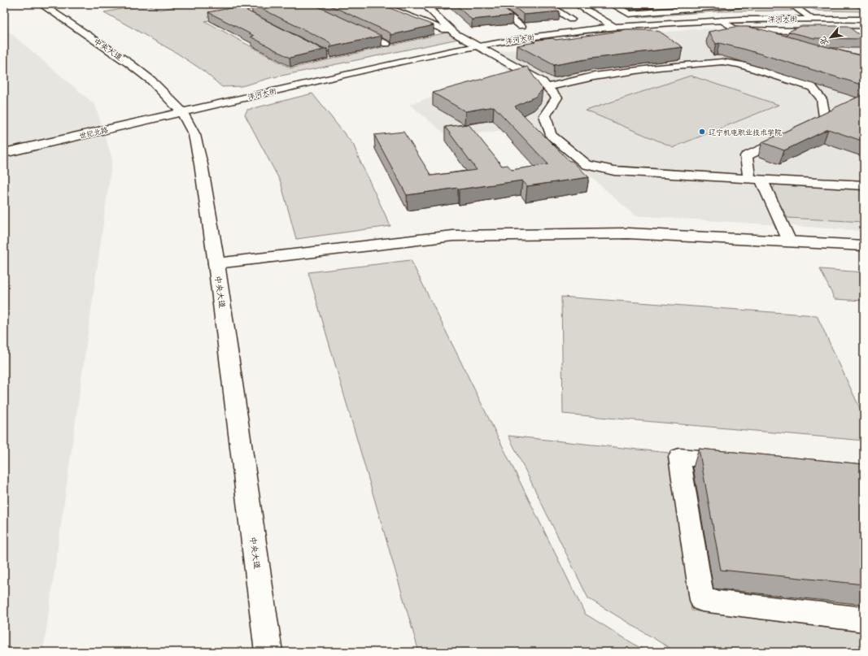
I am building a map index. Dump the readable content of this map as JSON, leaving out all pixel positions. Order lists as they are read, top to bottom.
{
  "streets": {
    "street": ["洋河大街", "中央大道", "世纪北路"]
  },
  "crossings": [
    ["洋河大街", "中央大道"],
    ["洋河大街", "世纪北路"],
    ["中央大道", "世纪北路"]
  ],
  "places": ["辽宁机电职业技术学院"],
  "north": "bottom left"
}
